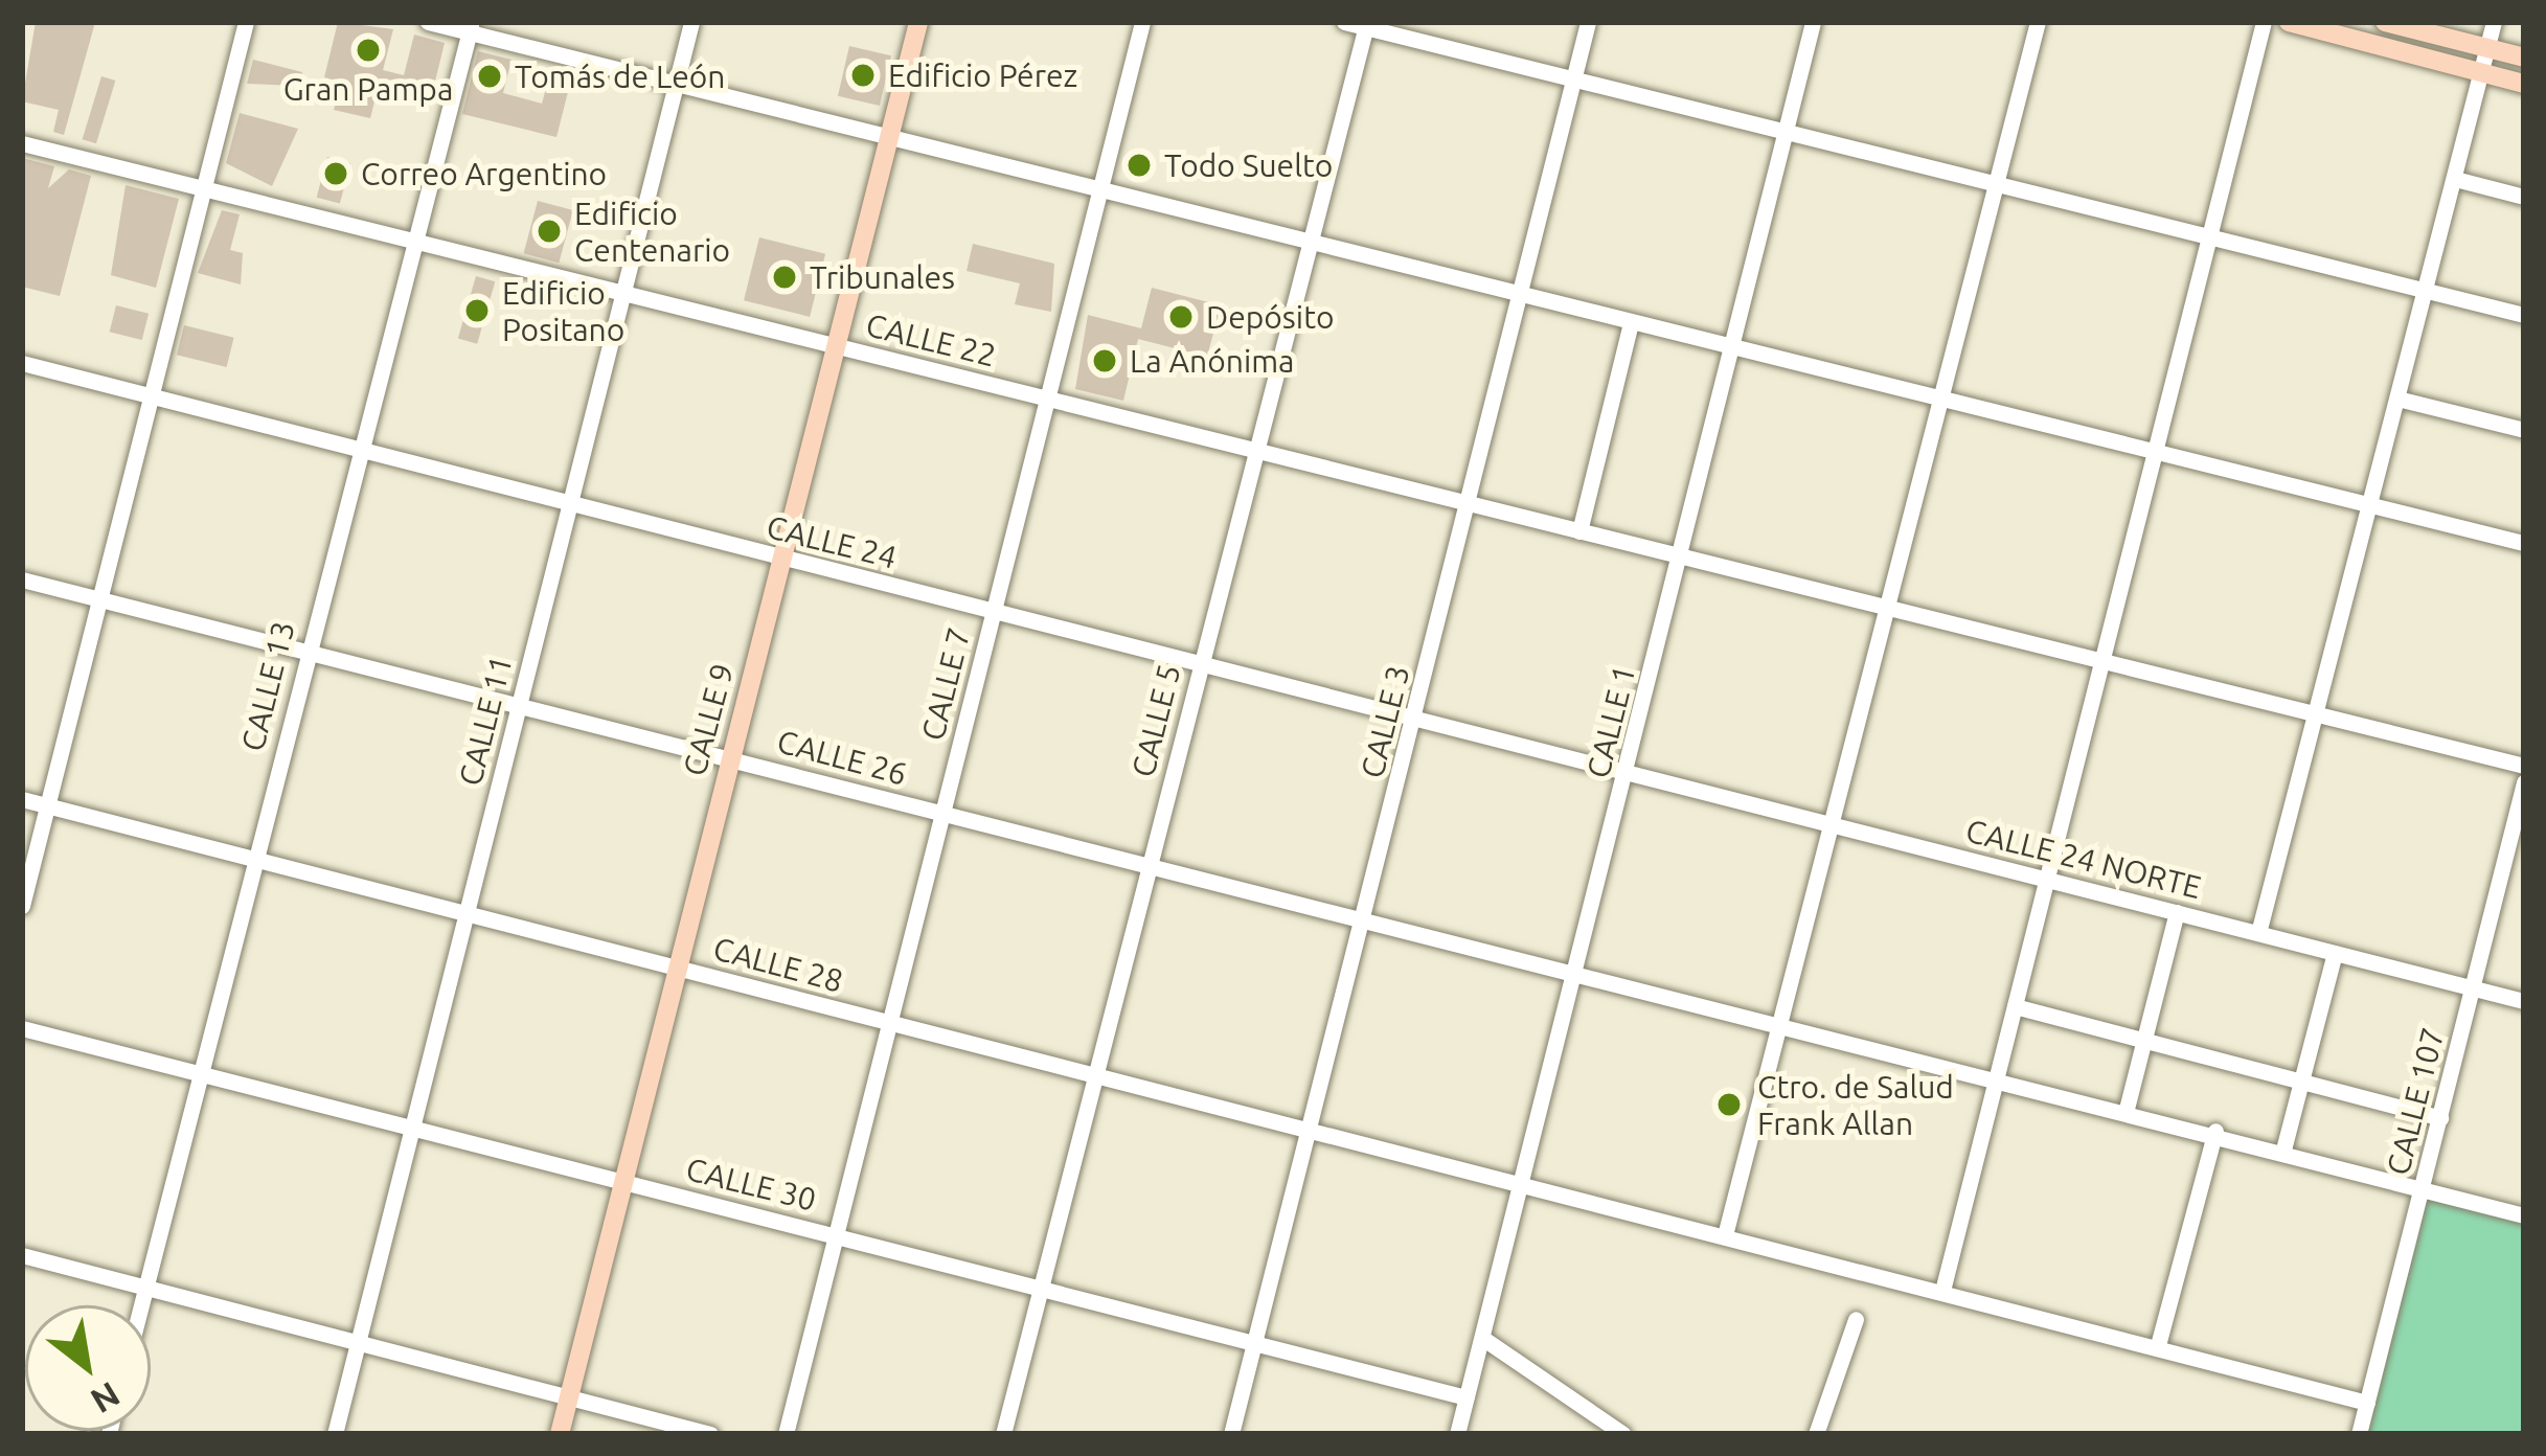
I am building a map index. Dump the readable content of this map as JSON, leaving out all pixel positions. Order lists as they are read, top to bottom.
{
  "streets": {
    "main road": ["CALLE 9"],
    "street": [
      "CALLE 22",
      "CALLE 24",
      "CALLE 7",
      "CALLE 13",
      "CALLE 11",
      "CALLE 5",
      "CALLE 3",
      "CALLE 1",
      "CALLE 26",
      "CALLE 24 NORTE",
      "CALLE 28",
      "CALLE 107",
      "CALLE 30"
    ]
  },
  "crossings": [
    ["CALLE 22", "CALLE 7"],
    ["CALLE 22", "CALLE 13"],
    ["CALLE 22", "CALLE 9"],
    ["CALLE 22", "CALLE 11"],
    ["CALLE 22", "CALLE 5"],
    ["CALLE 22", "CALLE 3"],
    ["CALLE 22", "CALLE 1"],
    ["CALLE 24", "CALLE 7"],
    ["CALLE 24", "CALLE 13"],
    ["CALLE 24", "CALLE 9"],
    ["CALLE 24", "CALLE 11"],
    ["CALLE 24", "CALLE 5"],
    ["CALLE 24", "CALLE 3"],
    ["CALLE 24", "CALLE 1"],
    ["CALLE 24", "CALLE 24 NORTE"],
    ["CALLE 7", "CALLE 26"],
    ["CALLE 7", "CALLE 28"],
    ["CALLE 7", "CALLE 30"],
    ["CALLE 13", "CALLE 26"],
    ["CALLE 13", "CALLE 28"],
    ["CALLE 13", "CALLE 30"],
    ["CALLE 9", "CALLE 26"],
    ["CALLE 9", "CALLE 28"],
    ["CALLE 9", "CALLE 30"],
    ["CALLE 11", "CALLE 26"],
    ["CALLE 11", "CALLE 28"],
    ["CALLE 11", "CALLE 30"],
    ["CALLE 5", "CALLE 26"],
    ["CALLE 5", "CALLE 28"],
    ["CALLE 5", "CALLE 30"],
    ["CALLE 3", "CALLE 26"],
    ["CALLE 3", "CALLE 28"],
    ["CALLE 3", "CALLE 30"],
    ["CALLE 1", "CALLE 26"],
    ["CALLE 1", "CALLE 24 NORTE"],
    ["CALLE 1", "CALLE 28"],
    ["CALLE 1", "CALLE 30"],
    ["CALLE 26", "CALLE 107"],
    ["CALLE 24 NORTE", "CALLE 107"],
    ["CALLE 28", "CALLE 107"]
  ],
  "places": [
    "Gran Pampa",
    "Edificio Pérez",
    "Tomás de León",
    "Todo Suelto",
    "Correo Argentino",
    "Edificio Centenario",
    "Tribunales",
    "Edificio Positano",
    "Depósito",
    "La Anónima",
    "Ctro. de Salud Frank Allan"
  ],
  "north": "bottom right"
}
